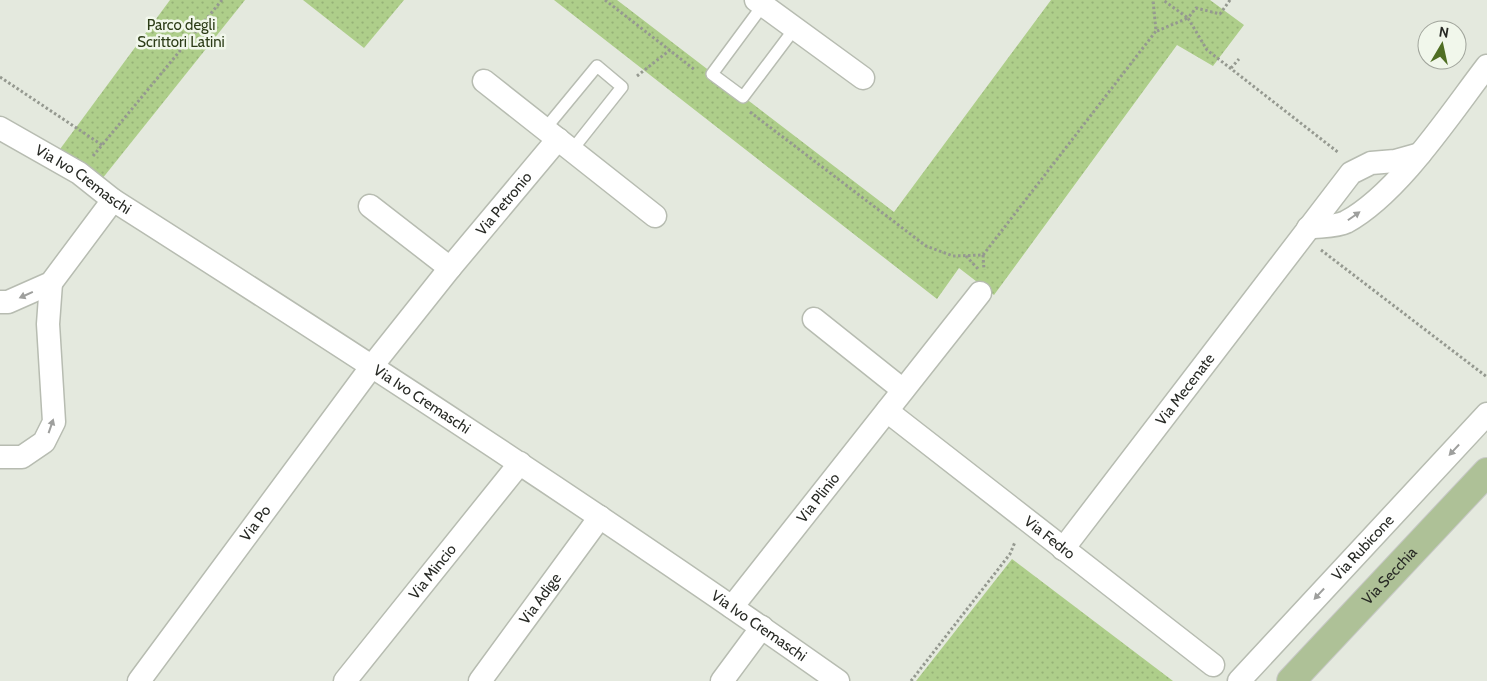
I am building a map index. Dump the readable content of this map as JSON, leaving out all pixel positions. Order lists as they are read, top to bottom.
{
  "streets": {
    "main road": ["Via Secchia"],
    "street": [
      "Via Ivo Cremaschi",
      "Via Petronio",
      "Via Mecenate",
      "Via Plinio",
      "Via Po",
      "Via Fedro",
      "Via Rubicone",
      "Via Mincio",
      "Via Adige"
    ]
  },
  "crossings": [
    ["Via Ivo Cremaschi", "Via Petronio"],
    ["Via Ivo Cremaschi", "Via Plinio"],
    ["Via Ivo Cremaschi", "Via Po"],
    ["Via Ivo Cremaschi", "Via Mincio"],
    ["Via Ivo Cremaschi", "Via Adige"],
    ["Via Petronio", "Via Po"],
    ["Via Mecenate", "Via Fedro"],
    ["Via Plinio", "Via Fedro"]
  ],
  "one_way": ["Via Rubicone"],
  "parks": ["Parco degli Scrittori Latini"],
  "north": "top"
}
